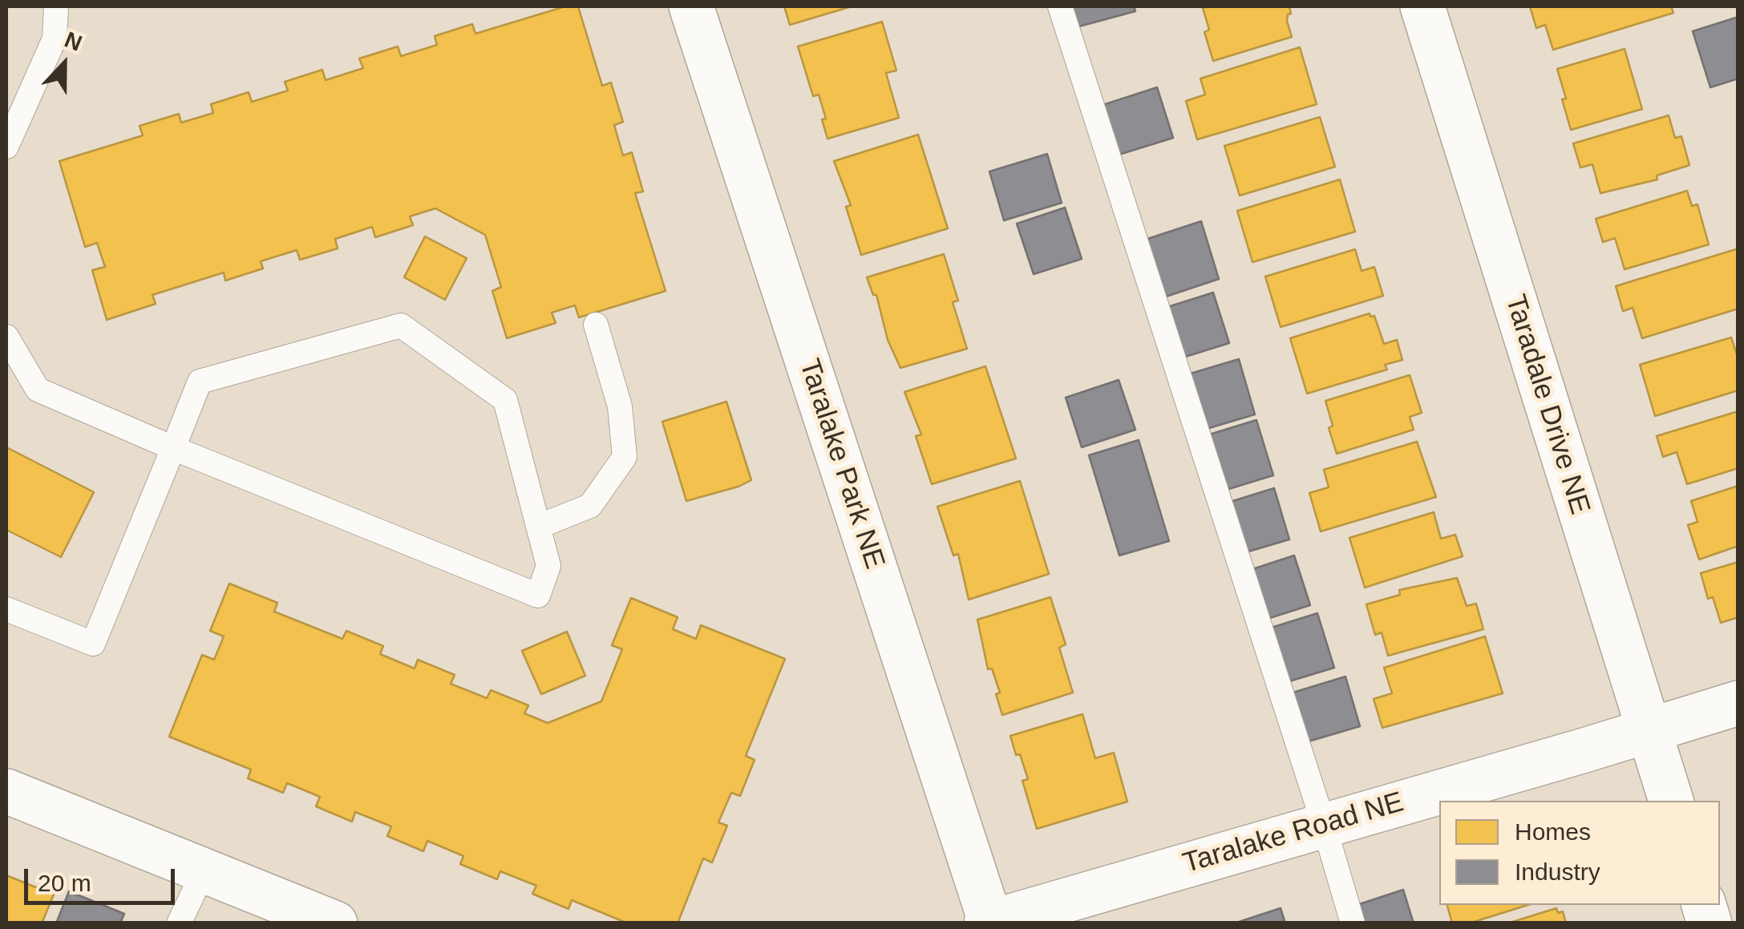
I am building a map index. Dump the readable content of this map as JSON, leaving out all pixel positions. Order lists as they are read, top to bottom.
{
  "streets": {
    "street": ["Taradale Drive NE", "Taralake Park NE", "Taralake Road NE"]
  },
  "crossings": [
    ["Taradale Drive NE", "Taralake Road NE"],
    ["Taralake Park NE", "Taralake Road NE"]
  ],
  "legend": ["Homes", "Industry"],
  "scale_bar": "20 m",
  "north": "top"
}
